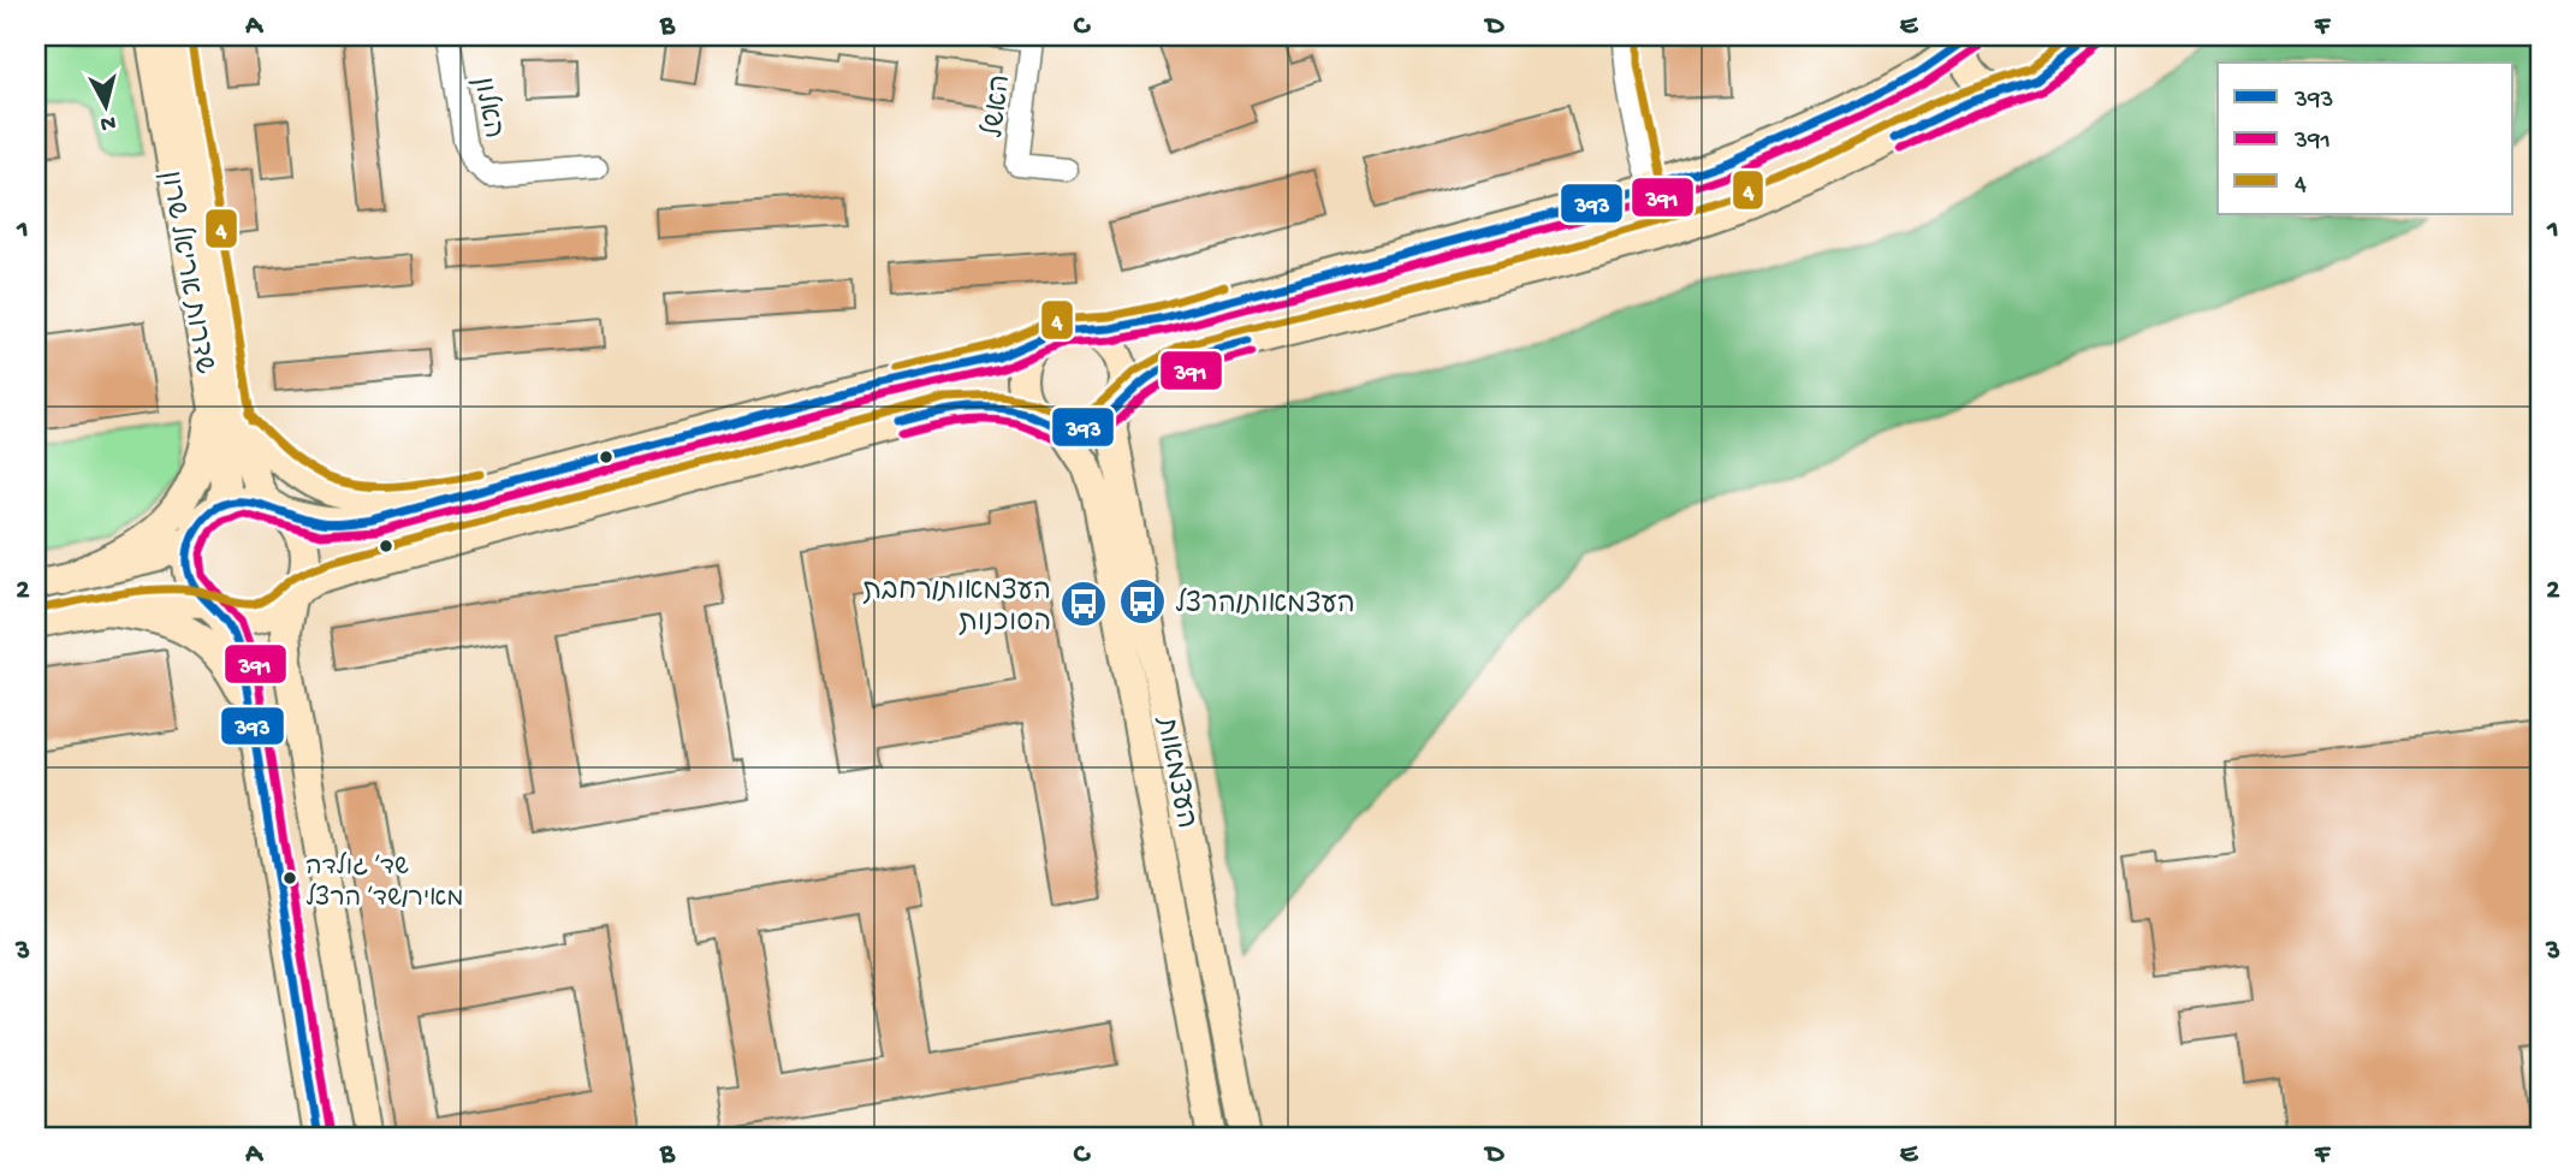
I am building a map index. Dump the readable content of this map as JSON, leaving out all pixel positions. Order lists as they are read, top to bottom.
{
  "streets": {
    "main road": ["שדרות אריאל שרון", "העצמאות"],
    "street": ["האשל", "האלון"]
  },
  "places": {
    "bus stop": ["העצמאות/הרצל", "העצמאות/רחבת הסוכנות"],
    "other": ["שד׳ גולדה מאיר/שד׳ הרצל"]
  },
  "lines": ["transit line 393", "transit line 4", "transit line 391"],
  "legend": ["393", "391", "4"],
  "north": "bottom",
  "grid": {
    "columns": [
      "A",
      "B",
      "C",
      "D",
      "E",
      "F"
    ],
    "rows": ["1", "2", "3"]
  }
}
